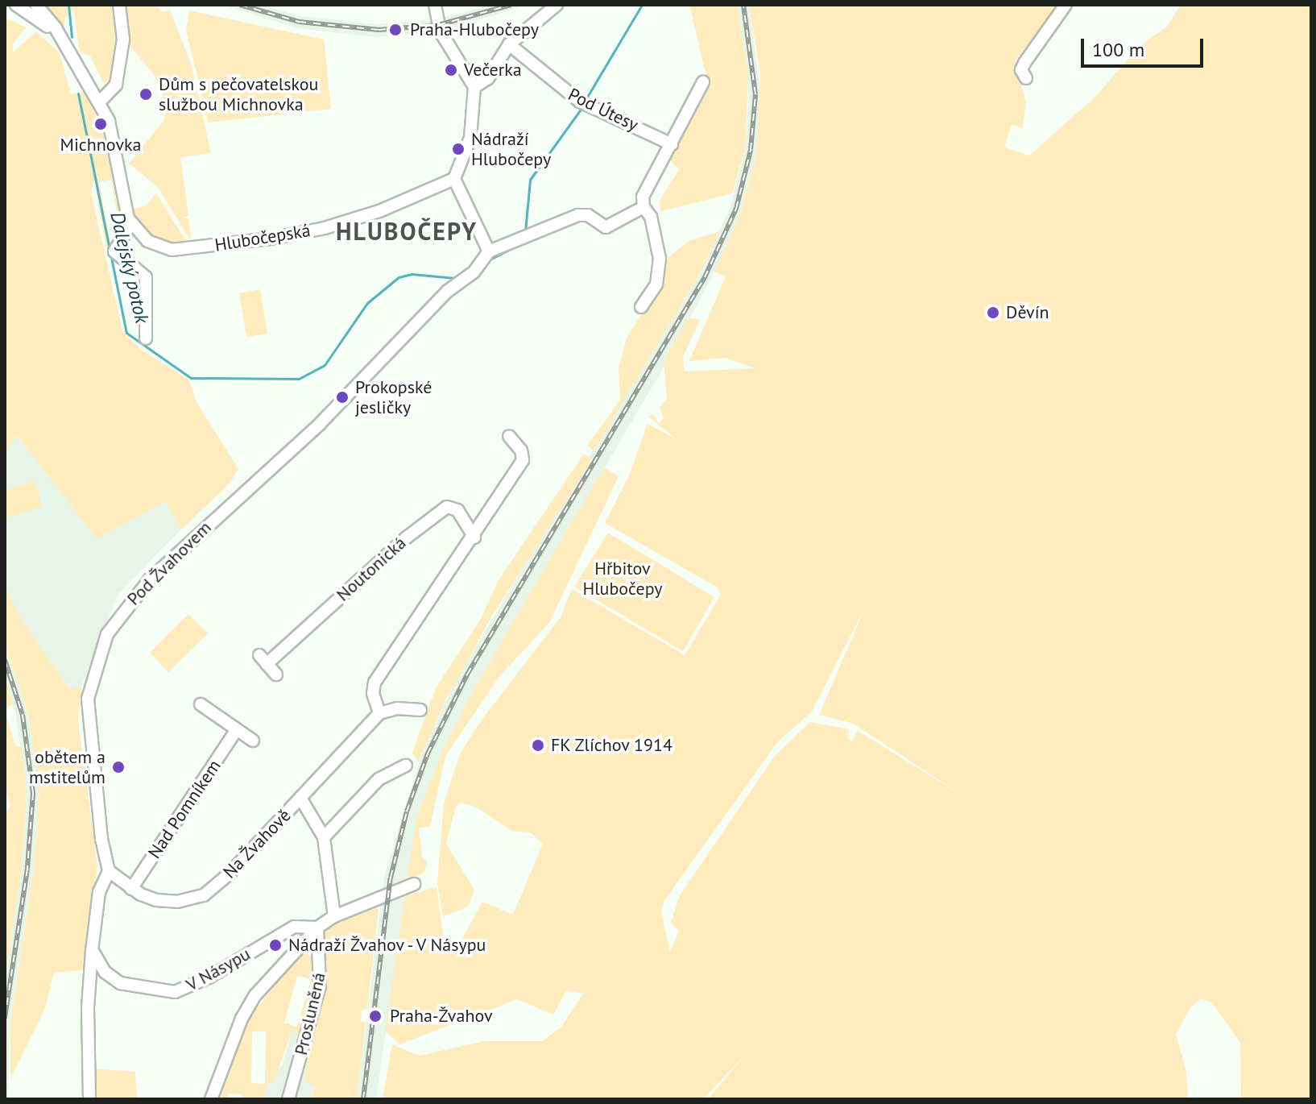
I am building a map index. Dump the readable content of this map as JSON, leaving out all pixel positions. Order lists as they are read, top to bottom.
{
  "streets": {
    "street": [
      "Pod Útesy",
      "Hlubočepská",
      "Pod Žvahovem",
      "Noutonická",
      "Nad Pomníkem",
      "Na Žvahově",
      "V Násypu",
      "Prosluněná"
    ]
  },
  "crossings": [
    ["Pod Žvahovem", "Na Žvahově"],
    ["Nad Pomníkem", "Na Žvahově"],
    ["V Násypu", "Prosluněná"]
  ],
  "districts": ["HLUBOČEPY"],
  "water": ["Dalejský potok"],
  "parks": ["Hřbitov Hlubočepy"],
  "places": [
    "Praha-Hlubočepy",
    "Večerka",
    "Dům s pečovatelskou službou Michnovka",
    "Michnovka",
    "Nádraží Hlubočepy",
    "Děvín",
    "Prokopské jesličky",
    "FK Zlíchov 1914",
    "obětem a mstitelům",
    "Nádraží Žvahov - V Násypu",
    "Praha-Žvahov"
  ],
  "scale_bar": "100 m"
}
